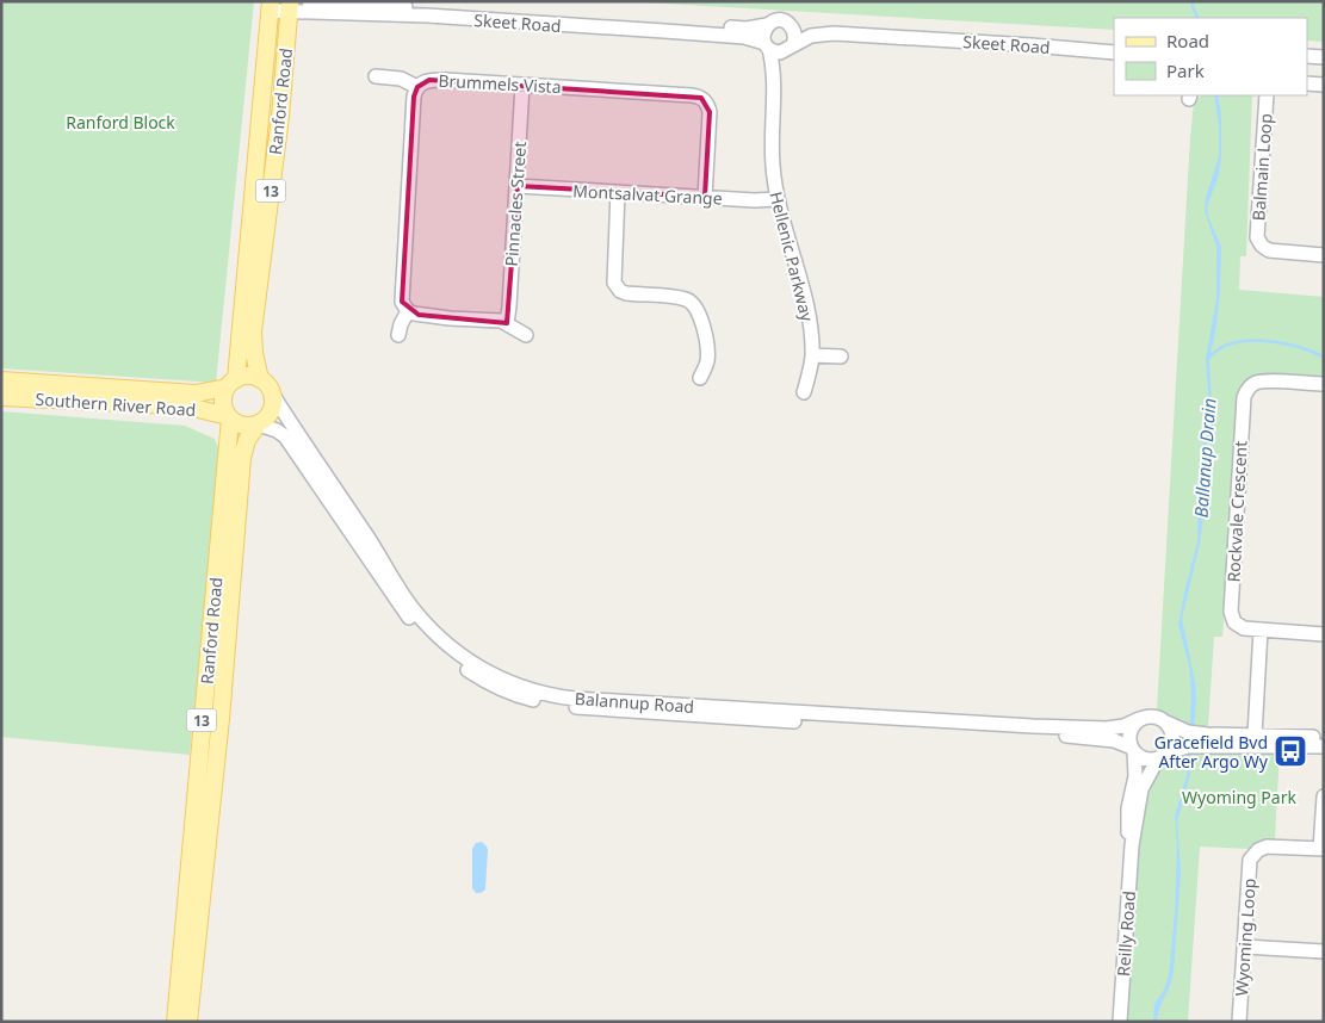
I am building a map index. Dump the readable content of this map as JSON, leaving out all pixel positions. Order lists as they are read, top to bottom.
{
  "streets": {
    "main road": ["Ranford Road", "13", "Southern River Road"],
    "street": [
      "Skeet Road",
      "Brummels Vista",
      "Balmain Loop",
      "Montsalvat Grange",
      "Pinnacles Street",
      "Hellenic Parkway",
      "Rockvale Crescent",
      "Balannup Road",
      "Reilly Road",
      "Wyoming Loop"
    ]
  },
  "crossings": [
    ["Skeet Road", "Ranford Road"],
    ["Skeet Road", "Hellenic Parkway"],
    ["Brummels Vista", "Montsalvat Grange"],
    ["Brummels Vista", "Pinnacles Street"],
    ["Ranford Road", "13"],
    ["Ranford Road", "Southern River Road"],
    ["Ranford Road", "Balannup Road"],
    ["13", "Southern River Road"],
    ["13", "Balannup Road"],
    ["Montsalvat Grange", "Pinnacles Street"],
    ["Montsalvat Grange", "Hellenic Parkway"],
    ["Southern River Road", "Balannup Road"],
    ["Balannup Road", "Reilly Road"]
  ],
  "water": ["Ballanup Drain"],
  "parks": ["Ranford Block", "Wyoming Park"],
  "places": {
    "bus stop": ["Gracefield Bvd After Argo Wy"]
  },
  "legend": ["Road", "Park"]
}
